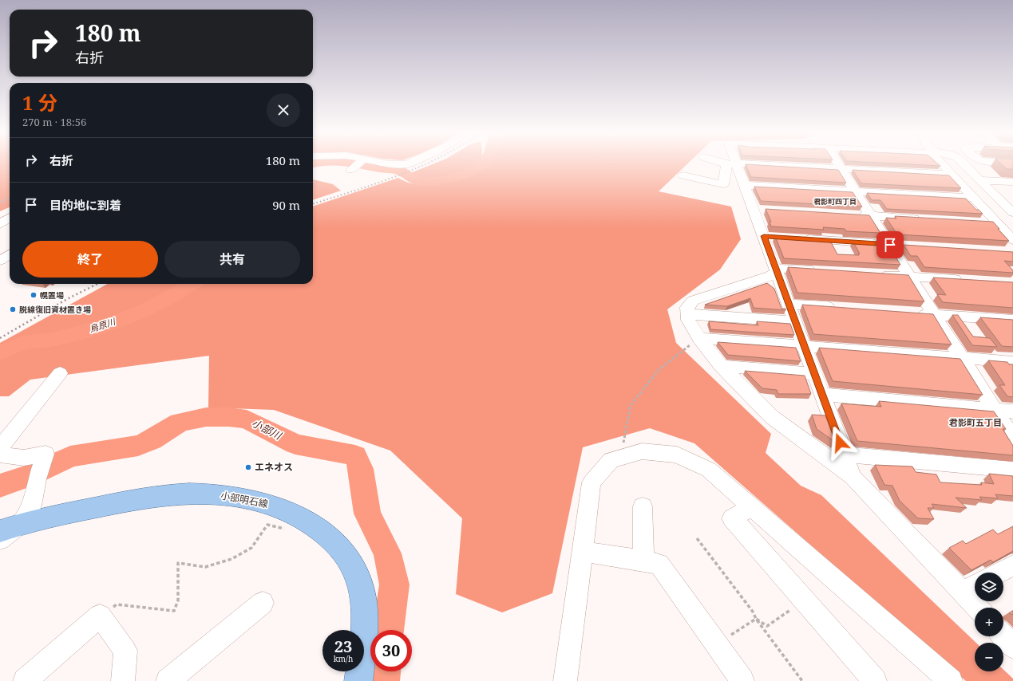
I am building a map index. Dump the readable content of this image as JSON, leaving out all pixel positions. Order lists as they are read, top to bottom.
{
  "streets": {
    "main road": ["小部明石線"]
  },
  "districts": ["君影町四丁目", "君影町五丁目"],
  "water": ["烏原川", "小部川"],
  "places": ["幌置場", "脱線復旧資材置き場", "エネオス"],
  "page": {
    "turn": ["180 m", "右折"],
    "heading": ["1 分", "270 m · 18:56"],
    "list": [
      {
        "name": "右折",
        "value": "180 m"
      },
      {
        "name": "目的地に到着",
        "value": "90 m"
      }
    ],
    "buttons": ["終了", "共有"],
    "map_buttons": ["+", "−"],
    "speed": "23 km/h",
    "limit": "30"
  }
}
